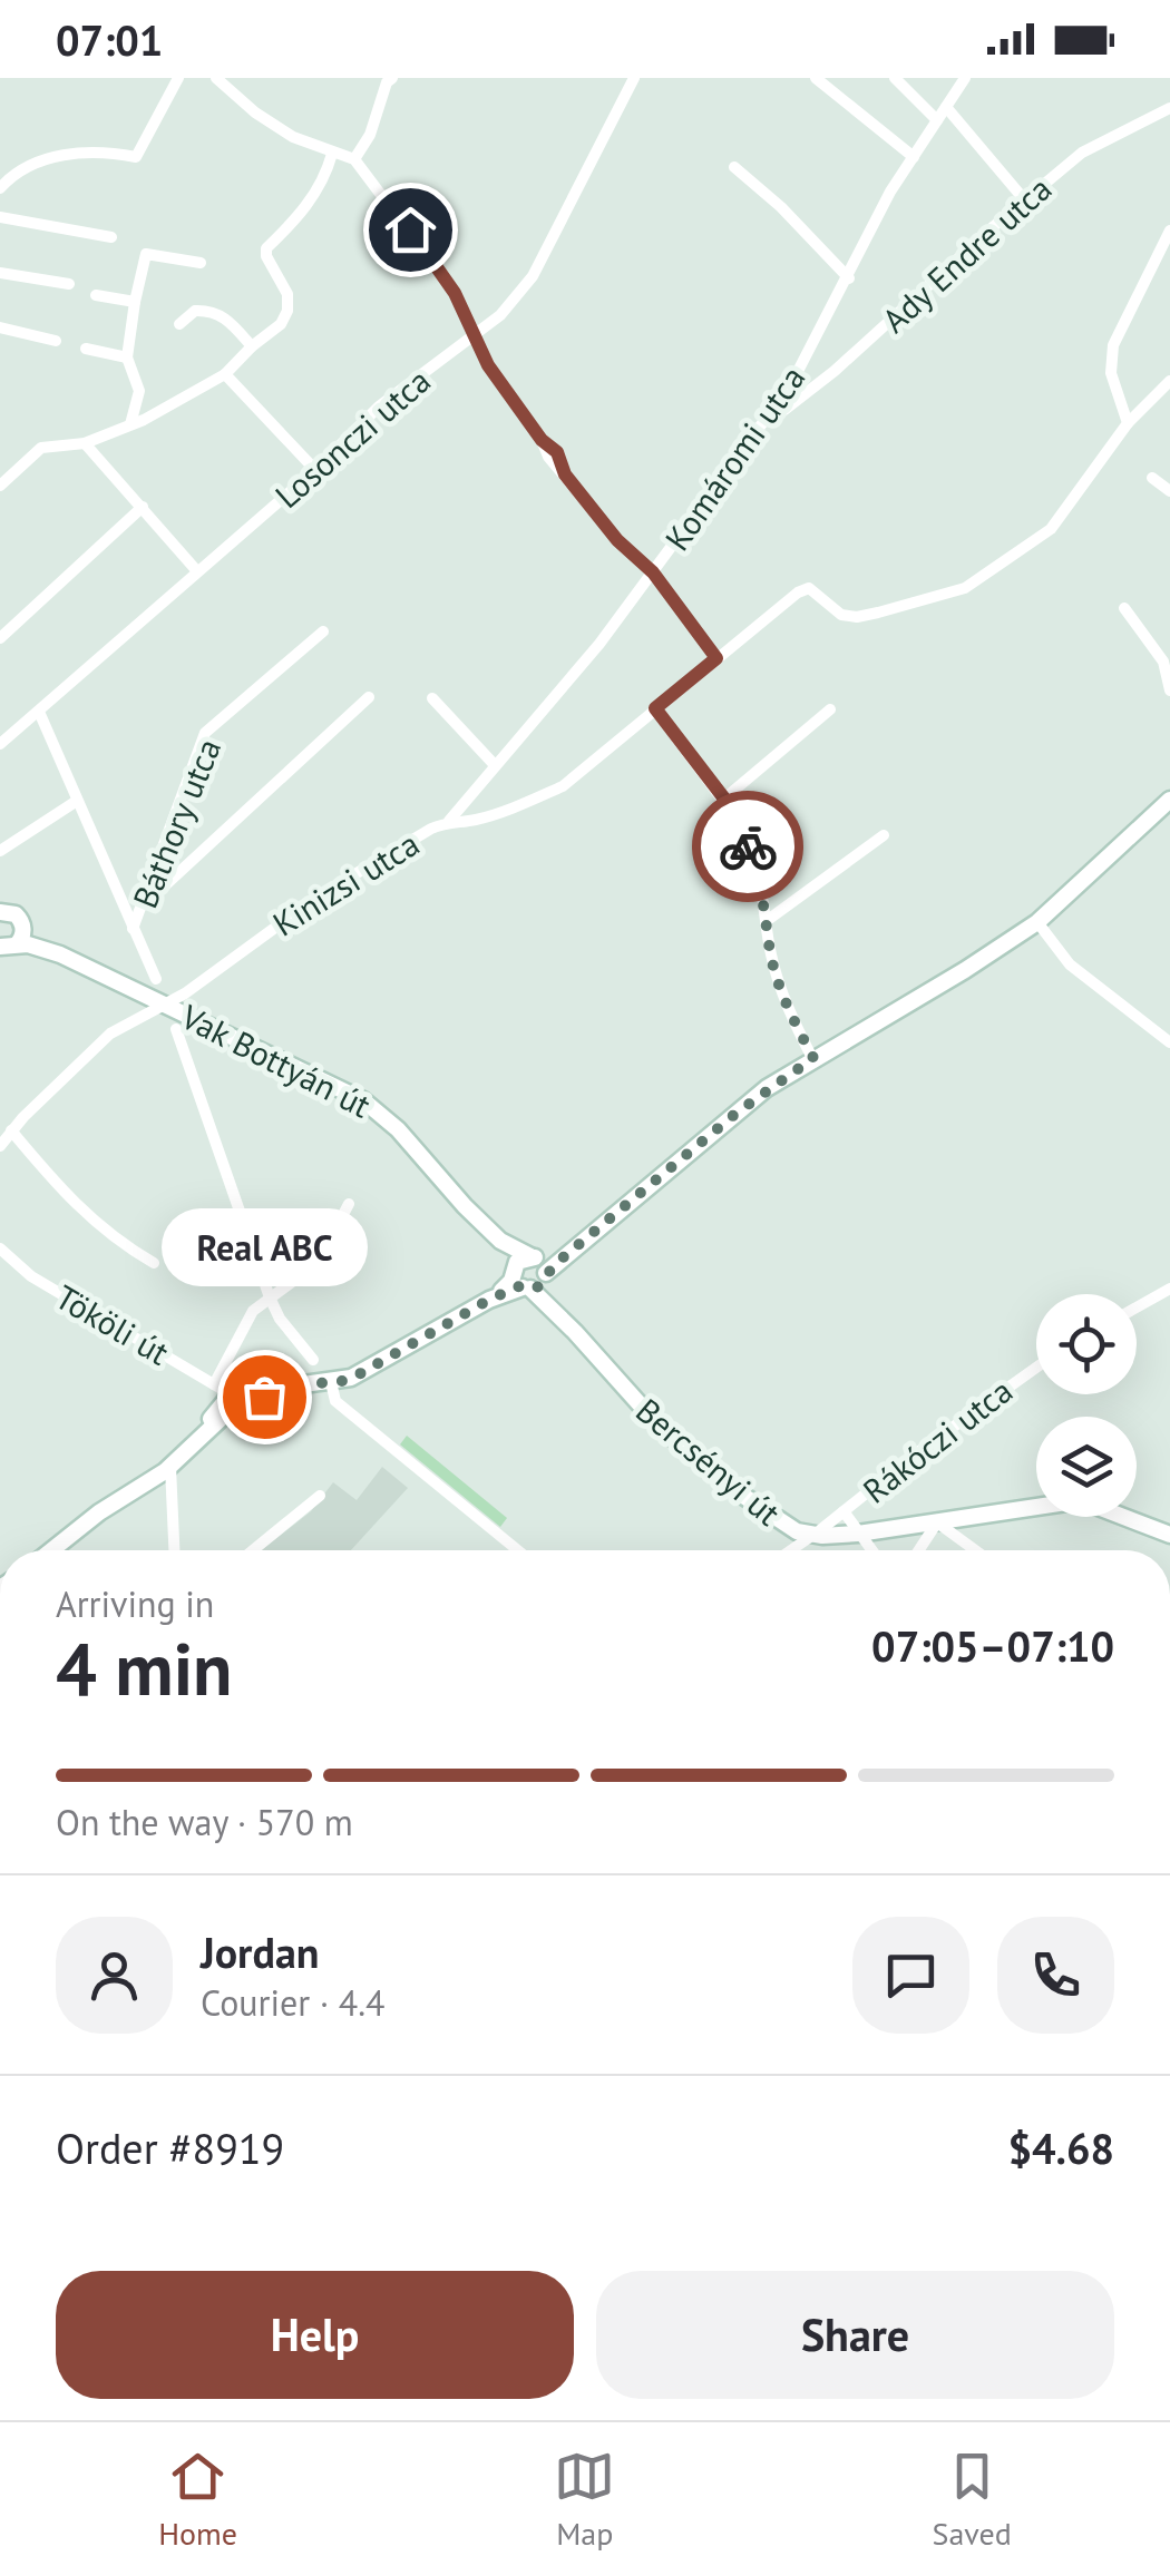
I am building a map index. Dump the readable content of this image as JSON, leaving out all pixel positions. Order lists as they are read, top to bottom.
{
  "streets": {
    "street": [
      "Ady Endre utca",
      "Losonczi utca",
      "Komáromi utca",
      "Báthory utca",
      "Kinizsi utca",
      "Vak Bottyán út",
      "Tököli út",
      "Rákóczi utca",
      "Bercsényi út"
    ]
  },
  "crossings": [
    ["Ady Endre utca", "Komáromi utca"],
    ["Komáromi utca", "Kinizsi utca"],
    ["Kinizsi utca", "Vak Bottyán út"],
    ["Vak Bottyán út", "Bercsényi út"],
    ["Rákóczi utca", "Bercsényi út"]
  ],
  "places": ["Real ABC"],
  "page": {
    "status": "07:01",
    "bubble": "Real ABC",
    "heading": ["4 min", "Arriving in", "07:05–07:10"],
    "panel": [
      "Jordan",
      "Courier · 4.4",
      "Order #8919",
      "$4.68"
    ],
    "bar": "On the way · 570 m",
    "buttons": ["Help", "Share"],
    "tabs": ["Home", "Map", "Saved"]
  }
}
